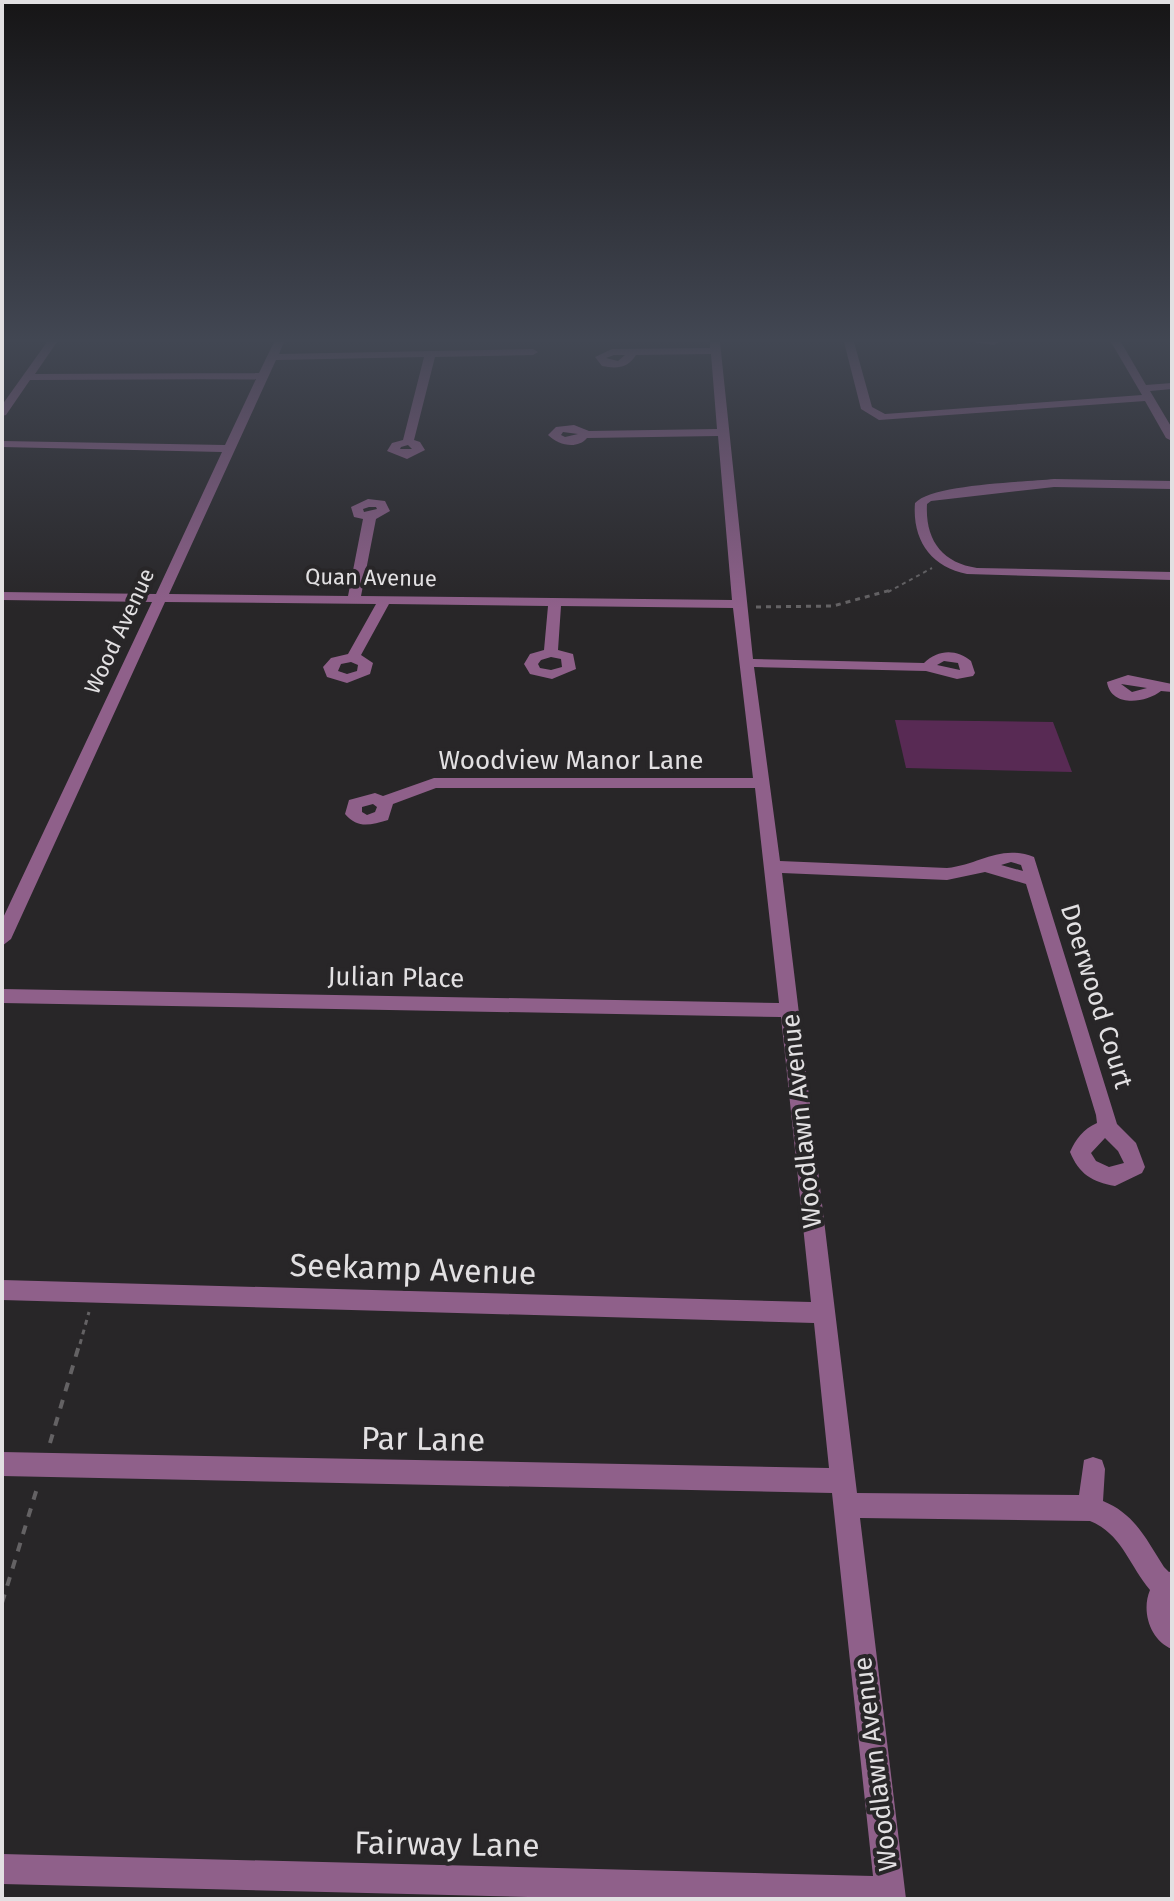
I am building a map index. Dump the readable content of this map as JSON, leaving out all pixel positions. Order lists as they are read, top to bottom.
{
  "streets": {
    "street": [
      "Quan Avenue",
      "Wood Avenue",
      "Woodview Manor Lane",
      "Julian Place",
      "Doerwood Court",
      "Woodlawn Avenue",
      "Seekamp Avenue",
      "Par Lane",
      "Fairway Lane"
    ]
  },
  "crossings": [
    ["Quan Avenue", "Wood Avenue"],
    ["Quan Avenue", "Woodlawn Avenue"],
    ["Woodview Manor Lane", "Woodlawn Avenue"],
    ["Julian Place", "Woodlawn Avenue"],
    ["Doerwood Court", "Woodlawn Avenue"],
    ["Woodlawn Avenue", "Seekamp Avenue"],
    ["Woodlawn Avenue", "Par Lane"],
    ["Woodlawn Avenue", "Fairway Lane"]
  ]
}
